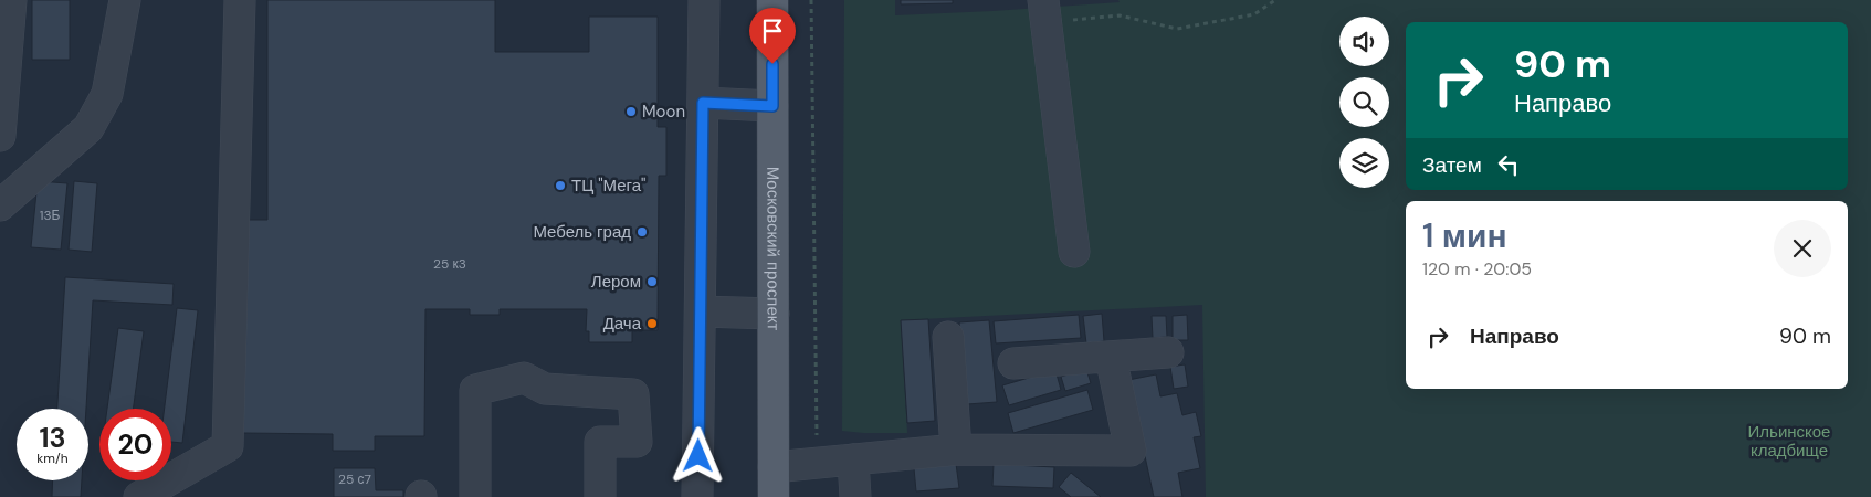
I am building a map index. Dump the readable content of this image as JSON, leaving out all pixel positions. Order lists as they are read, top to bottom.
{
  "streets": {
    "main road": ["Московский проспект"]
  },
  "parks": ["Ильинское кладбище"],
  "places": [
    "Moon",
    "ТЦ \"Мега\"",
    "Мебель град",
    "Лером",
    "Дача"
  ],
  "house_numbers": ["13Б", "25 к3", "25 с7"],
  "page": {
    "turn": ["90 m", "Направо"],
    "then": "Затем",
    "heading": ["1 мин", "120 m · 20:05"],
    "list": [
      {
        "name": "Направо",
        "value": "90 m"
      }
    ],
    "speed": "13 km/h",
    "limit": "20"
  }
}
